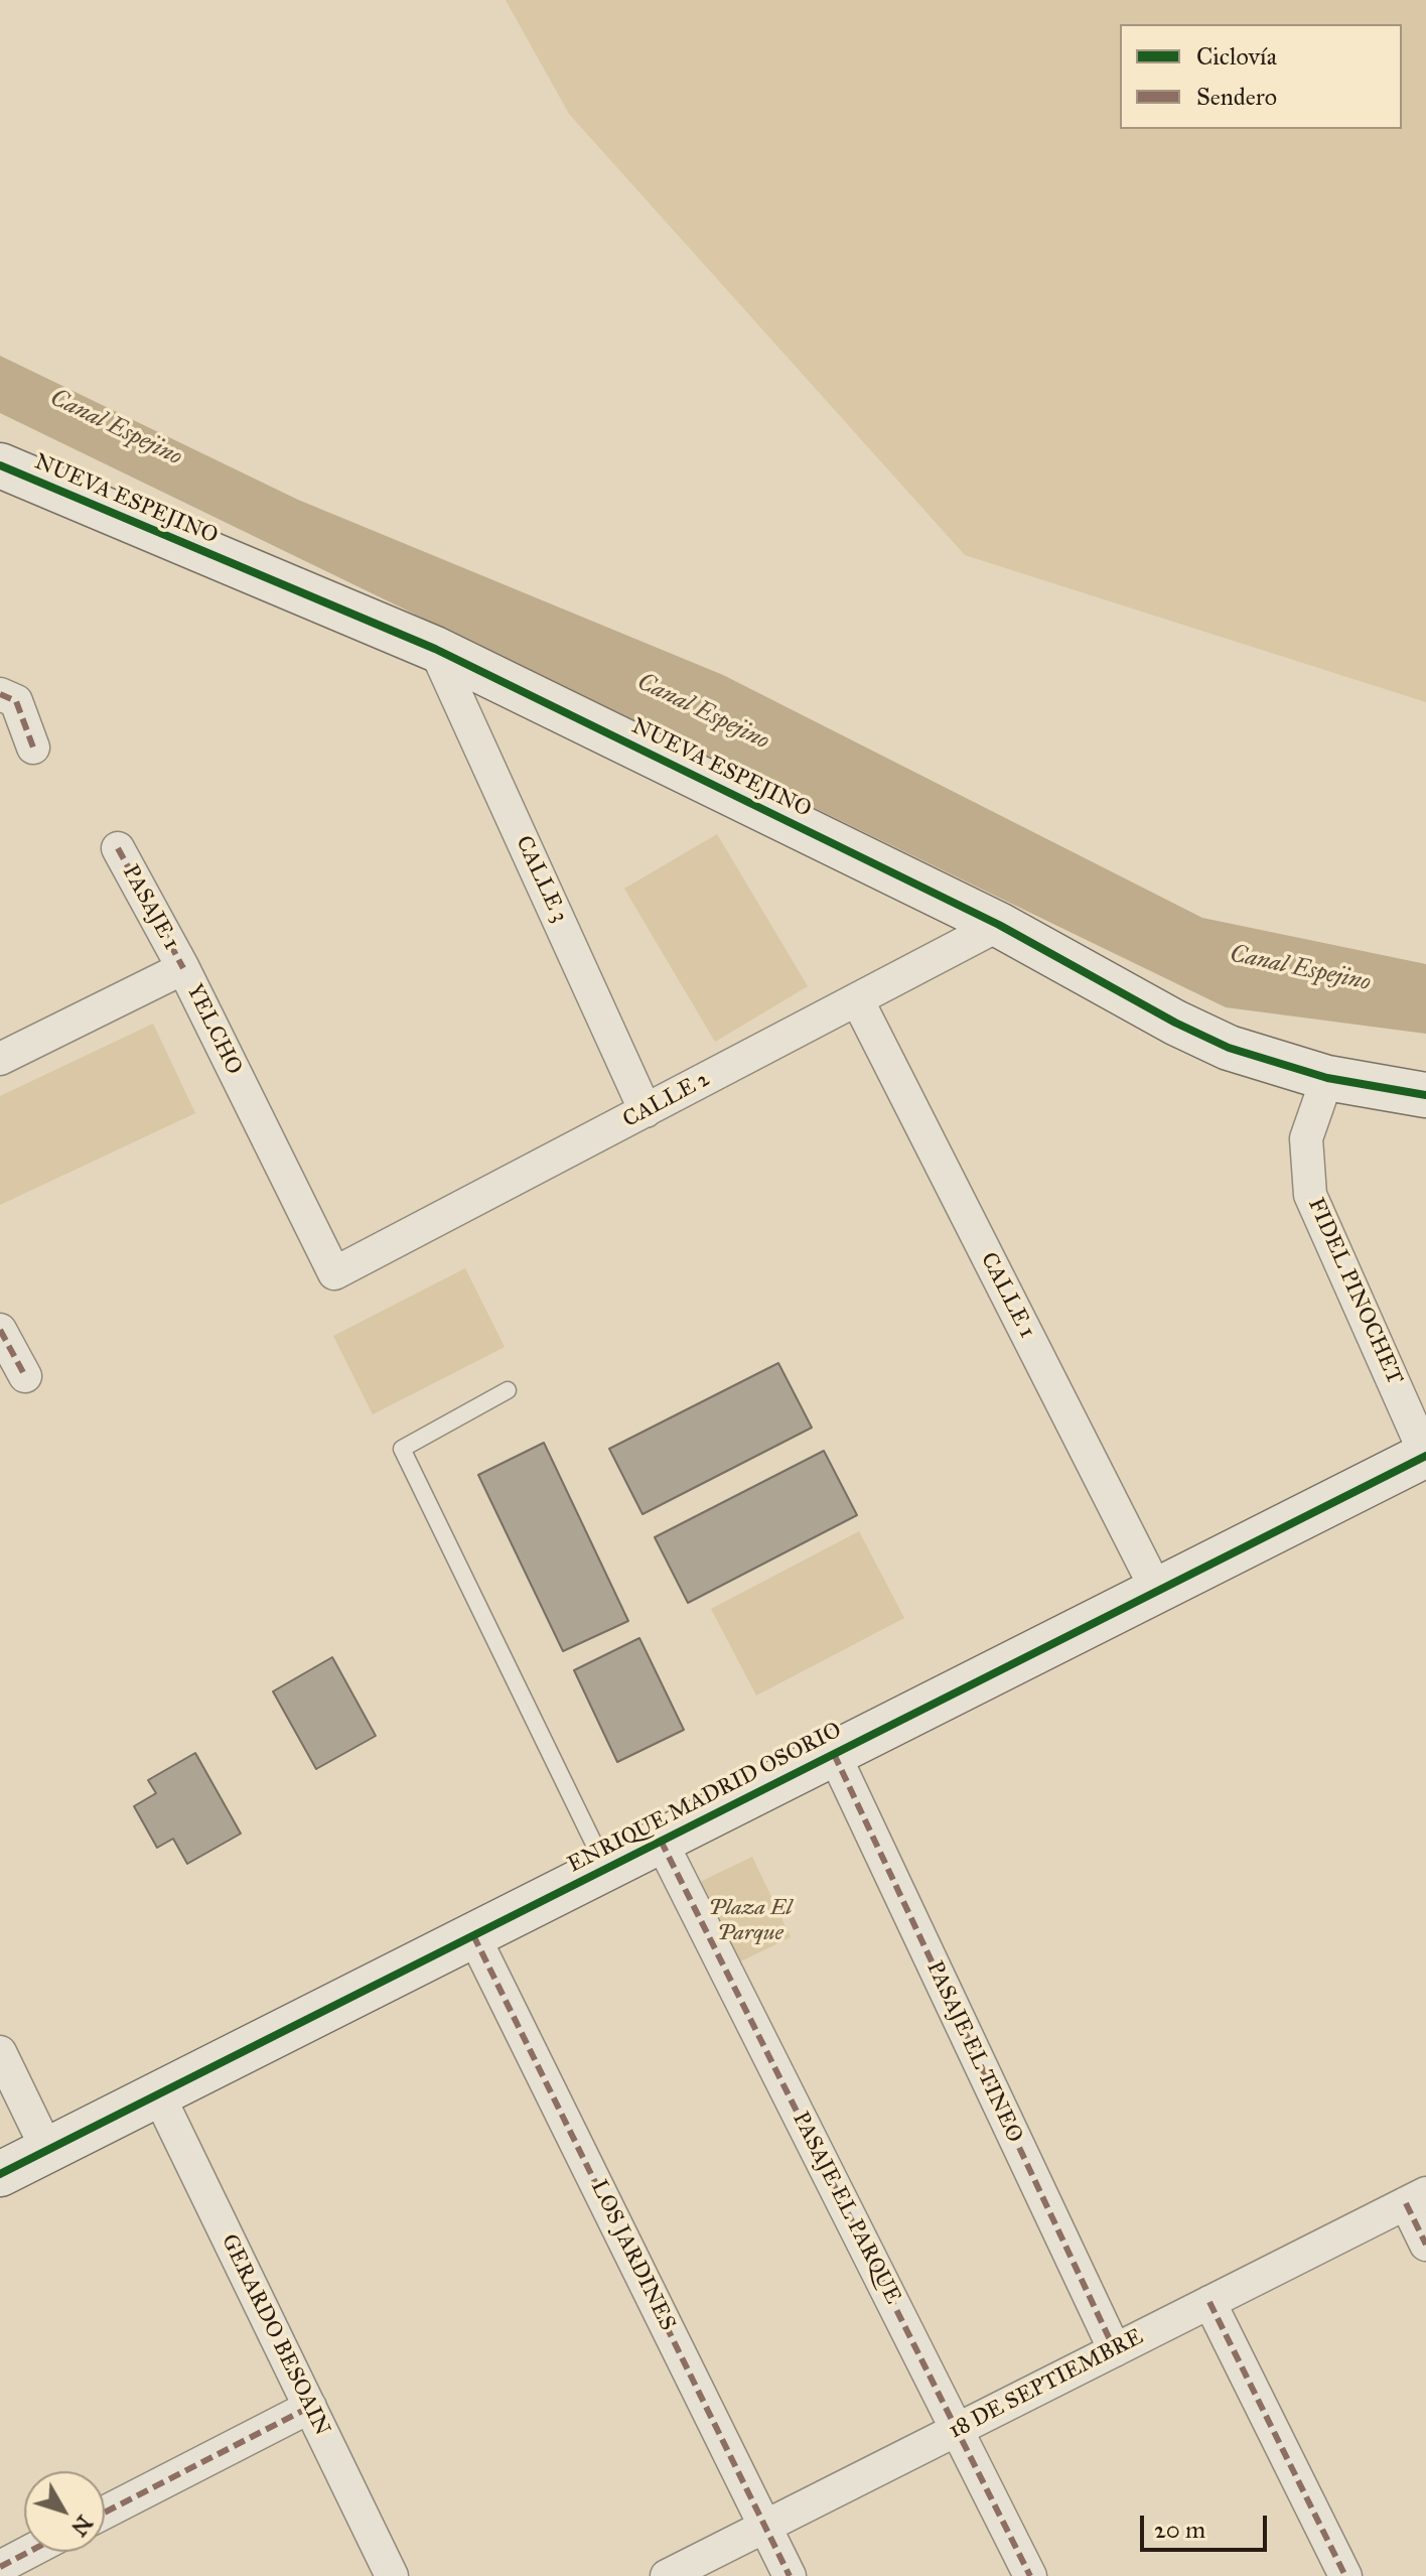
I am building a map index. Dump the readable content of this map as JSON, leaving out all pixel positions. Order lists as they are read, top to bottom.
{
  "streets": {
    "street": [
      "NUEVA ESPEJINO",
      "CALLE 3",
      "PASAJE 1",
      "YELCHO",
      "CALLE 2",
      "FIDEL PINOCHET",
      "CALLE 1",
      "ENRIQUE MADRID OSORIO",
      "PASAJE EL TINEO",
      "PASAJE EL PARQUE",
      "LOS JARDINES",
      "GERARDO BESOAIN",
      "18 DE SEPTIEMBRE"
    ]
  },
  "crossings": [
    ["NUEVA ESPEJINO", "CALLE 3"],
    ["NUEVA ESPEJINO", "CALLE 2"],
    ["NUEVA ESPEJINO", "FIDEL PINOCHET"],
    ["CALLE 3", "CALLE 2"],
    ["PASAJE 1", "YELCHO"],
    ["YELCHO", "CALLE 2"],
    ["CALLE 2", "CALLE 1"],
    ["FIDEL PINOCHET", "ENRIQUE MADRID OSORIO"],
    ["CALLE 1", "ENRIQUE MADRID OSORIO"],
    ["ENRIQUE MADRID OSORIO", "PASAJE EL TINEO"],
    ["ENRIQUE MADRID OSORIO", "PASAJE EL PARQUE"],
    ["ENRIQUE MADRID OSORIO", "LOS JARDINES"],
    ["ENRIQUE MADRID OSORIO", "GERARDO BESOAIN"],
    ["PASAJE EL TINEO", "18 DE SEPTIEMBRE"],
    ["PASAJE EL PARQUE", "18 DE SEPTIEMBRE"],
    ["LOS JARDINES", "18 DE SEPTIEMBRE"]
  ],
  "water": ["Canal Espejino"],
  "parks": ["Plaza El Parque"],
  "legend": ["Ciclovía", "Sendero"],
  "scale_bar": "20 m",
  "north": "bottom right"
}
